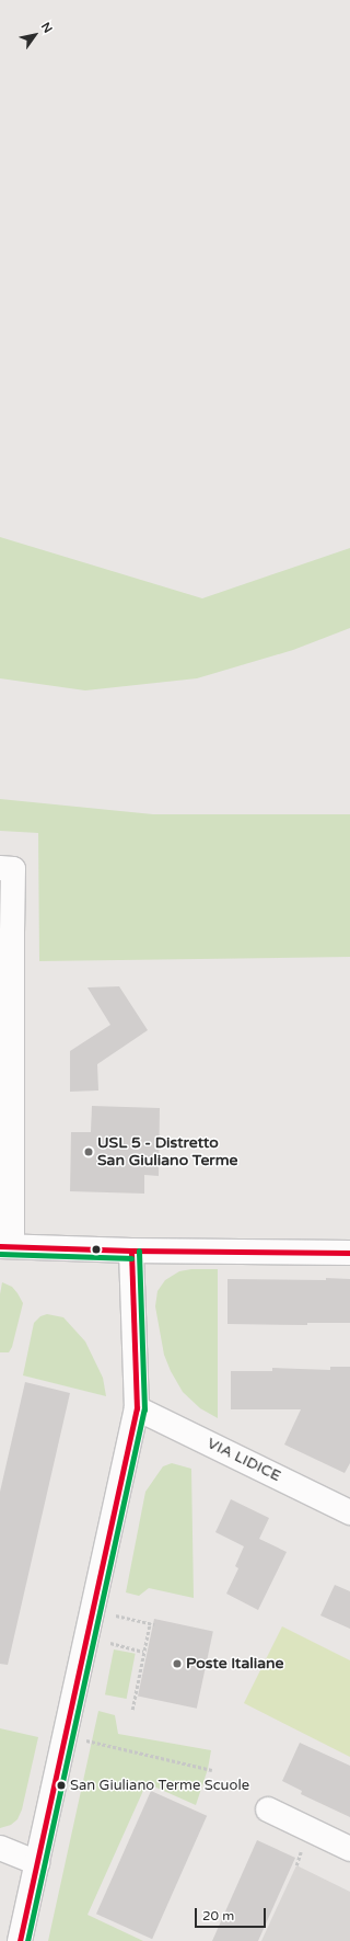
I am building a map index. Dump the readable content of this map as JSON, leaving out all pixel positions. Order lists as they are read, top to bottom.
{
  "streets": {
    "street": ["VIA LIDICE"]
  },
  "places": ["USL 5 - Distretto San Giuliano Terme", "Poste Italiane", "San Giuliano Terme Scuole"],
  "scale_bar": "20 m",
  "north": "top right"
}
